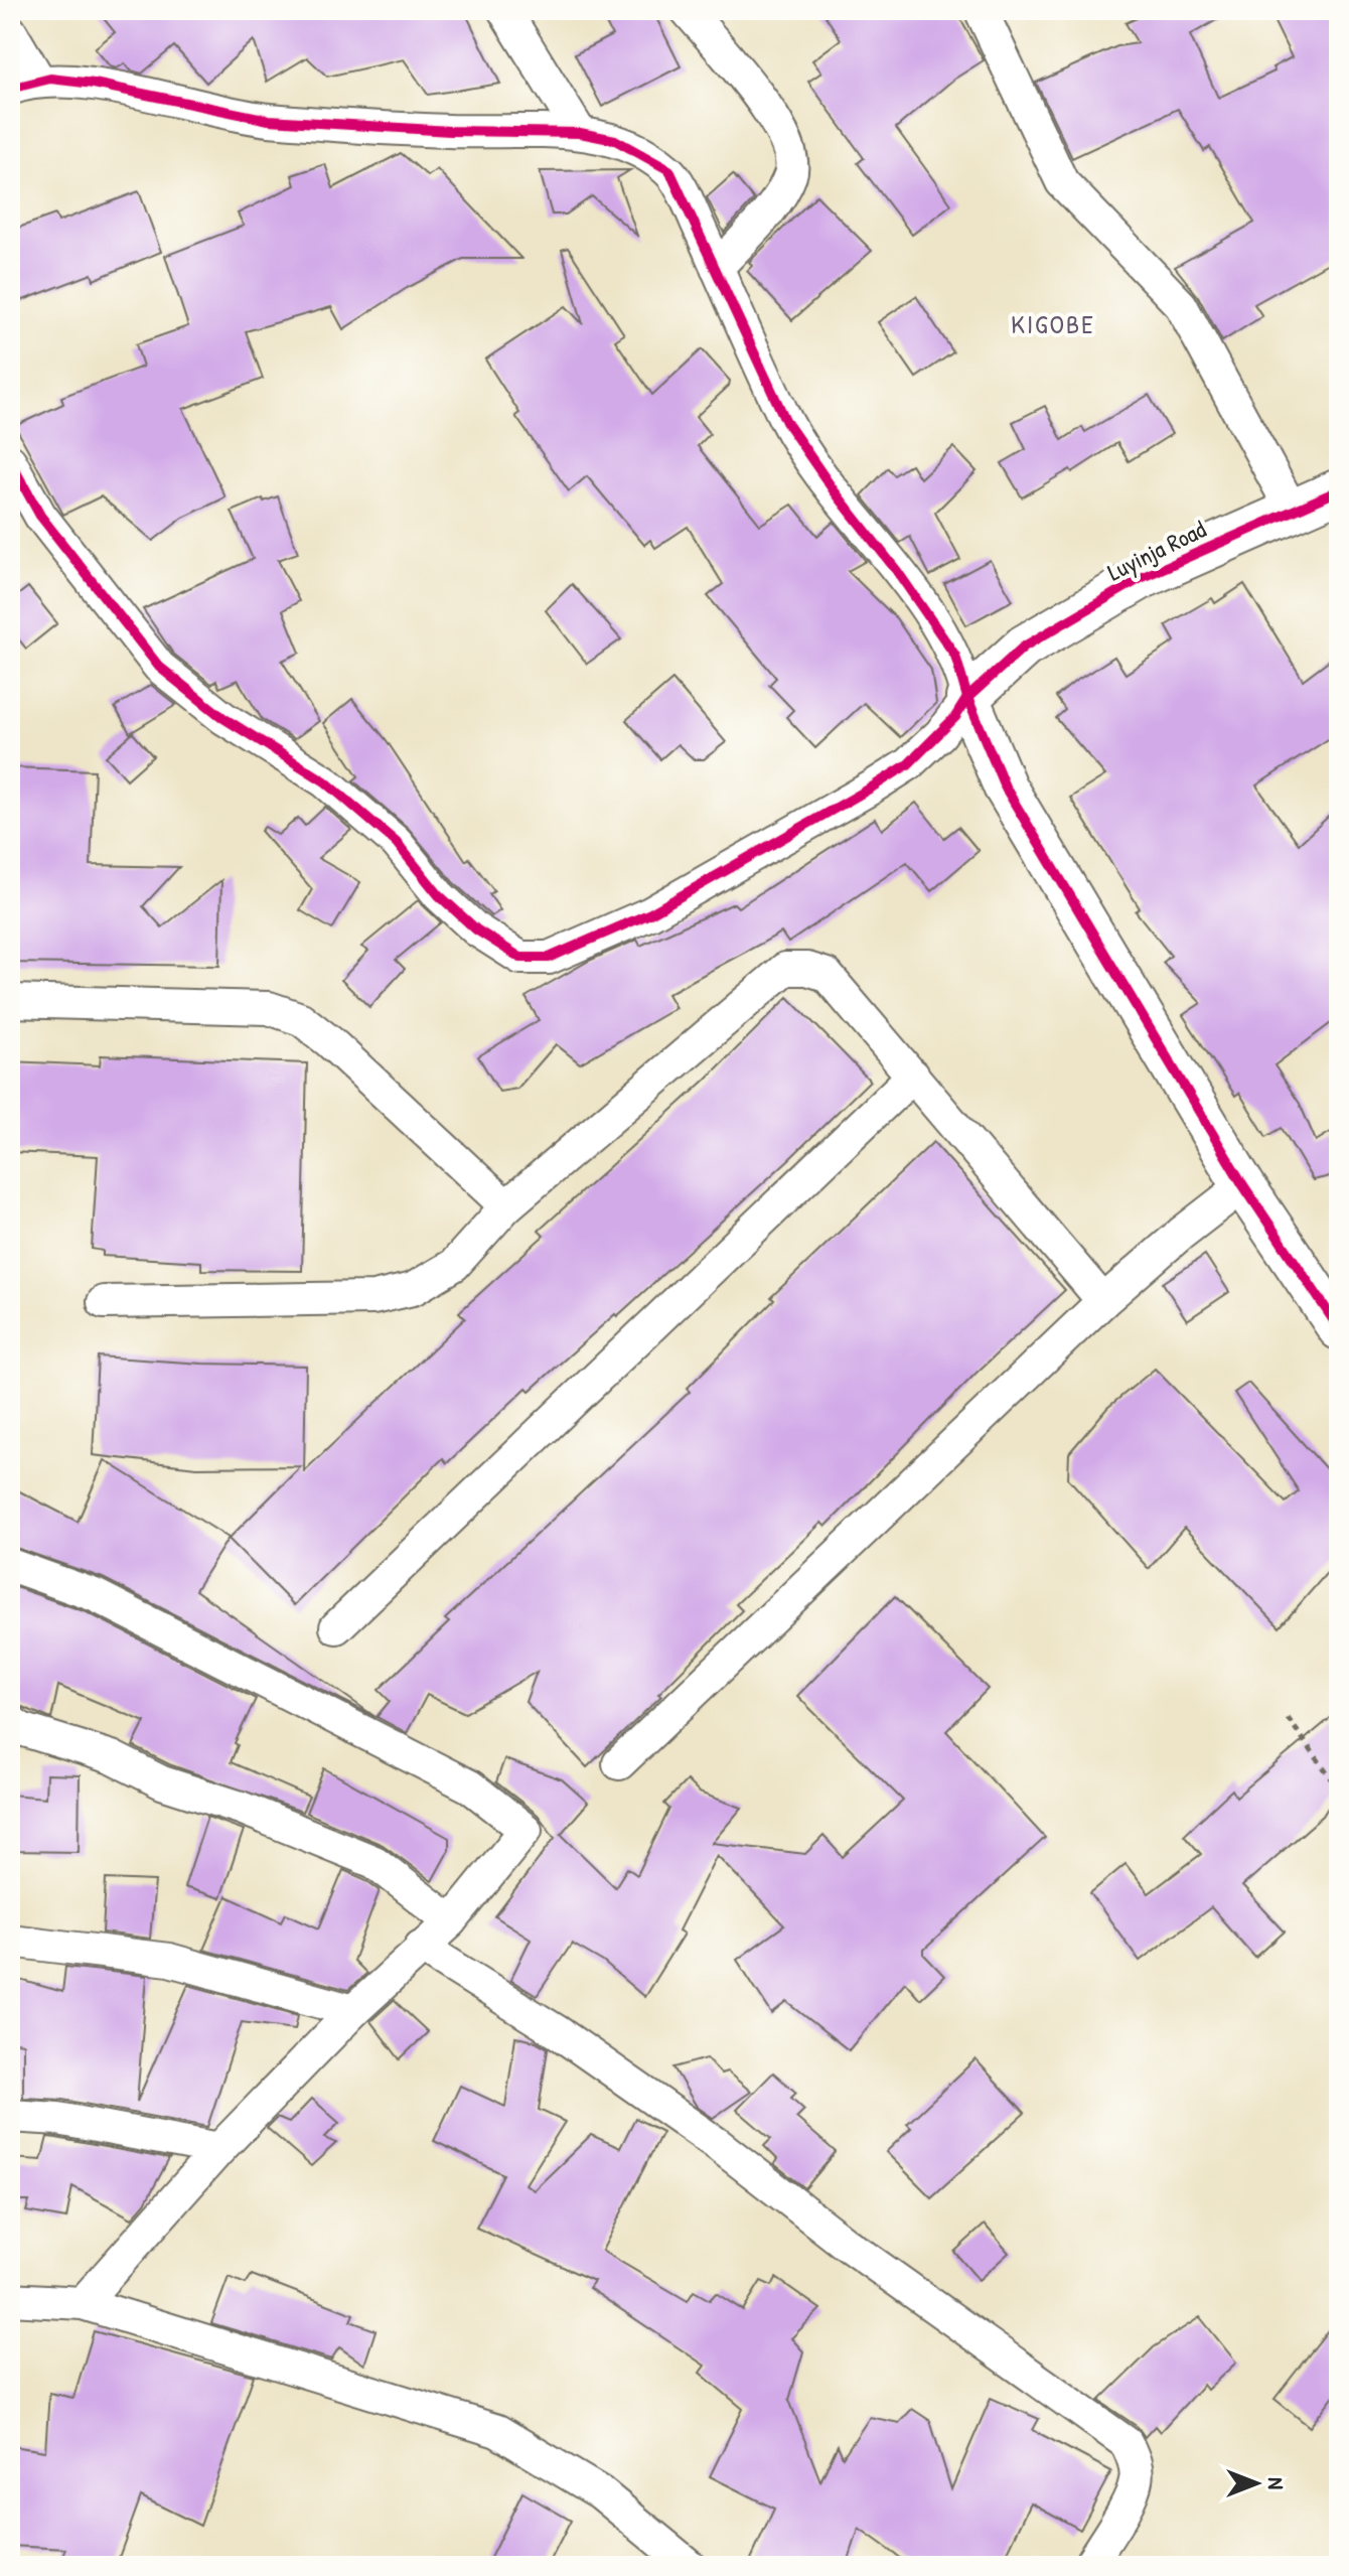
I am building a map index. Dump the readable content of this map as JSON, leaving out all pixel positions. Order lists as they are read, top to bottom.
{
  "streets": {
    "street": ["Luyinja Road"]
  },
  "districts": ["KIGOBE"],
  "north": "right"
}
